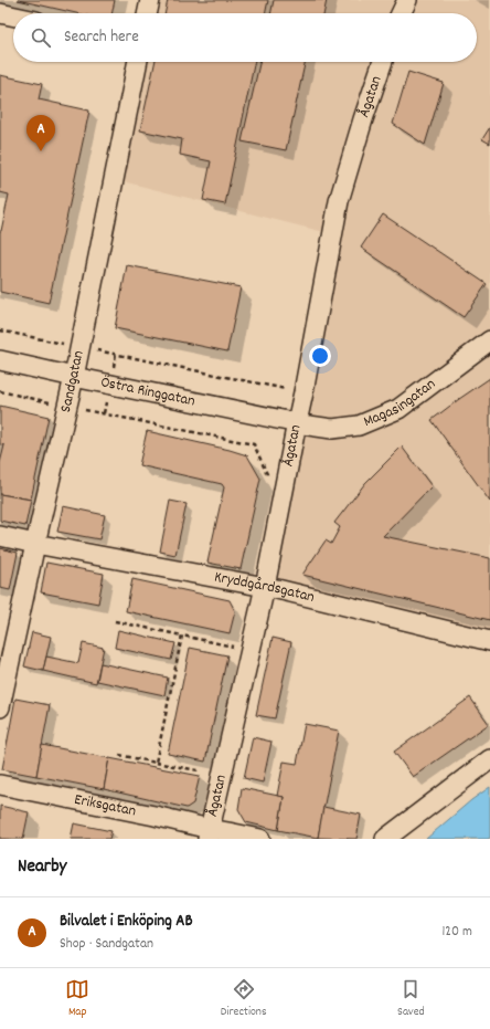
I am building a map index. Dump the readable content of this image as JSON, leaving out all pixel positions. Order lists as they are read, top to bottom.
{
  "streets": {
    "street": [
      "Ågatan",
      "Sandgatan",
      "Östra Ringgatan",
      "Magasingatan",
      "Kryddgårdsgatan",
      "Eriksgatan"
    ]
  },
  "crossings": [
    ["Ågatan", "Östra Ringgatan"],
    ["Ågatan", "Magasingatan"],
    ["Ågatan", "Kryddgårdsgatan"],
    ["Ågatan", "Eriksgatan"],
    ["Sandgatan", "Östra Ringgatan"],
    ["Sandgatan", "Kryddgårdsgatan"],
    ["Östra Ringgatan", "Magasingatan"]
  ],
  "page": {
    "search": "Search here",
    "pins": "A",
    "heading": "Nearby",
    "list": [
      {
        "mark": "A",
        "name": "Bilvalet i Enköping AB",
        "note": "Shop · Sandgatan",
        "value": "120 m"
      }
    ],
    "nav": ["Map", "Directions", "Saved"]
  }
}
